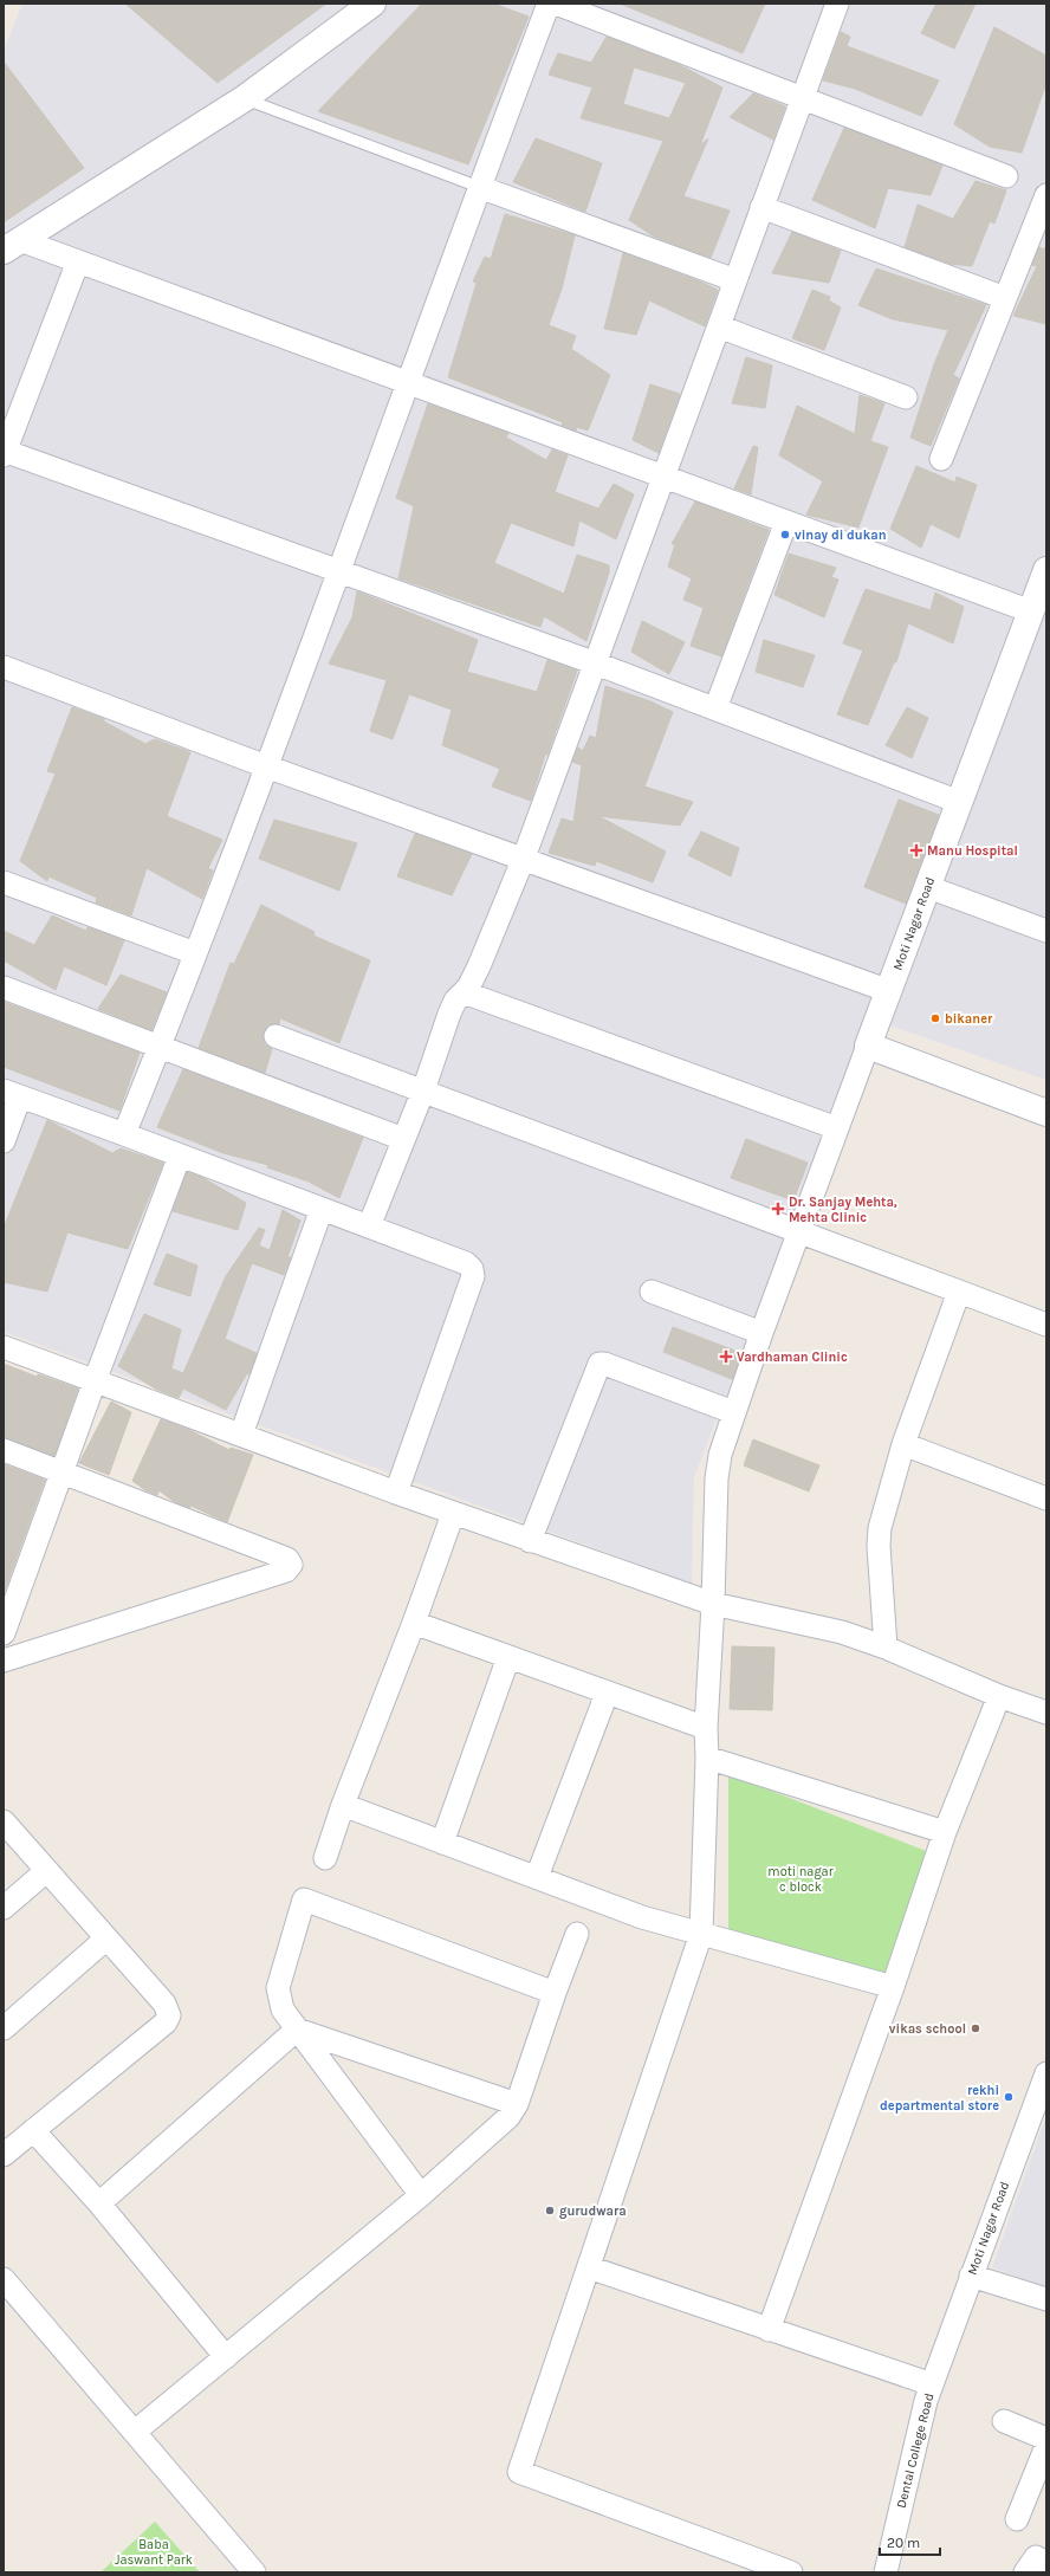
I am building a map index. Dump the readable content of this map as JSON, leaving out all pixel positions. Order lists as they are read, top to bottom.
{
  "streets": {
    "street": ["Moti Nagar Road", "Dental College Road"]
  },
  "crossings": [
    ["Moti Nagar Road", "Dental College Road"]
  ],
  "parks": ["moti nagar c block", "Baba Jaswant Park"],
  "places": {
    "other": [
      "vinay di dukan",
      "bikaner",
      "vikas school",
      "rekhi departmental store",
      "gurudwara"
    ],
    "health": ["Manu Hospital", "Dr. Sanjay Mehta, Mehta Clinic", "Vardhaman Clinic"]
  },
  "scale_bar": "20 m"
}
